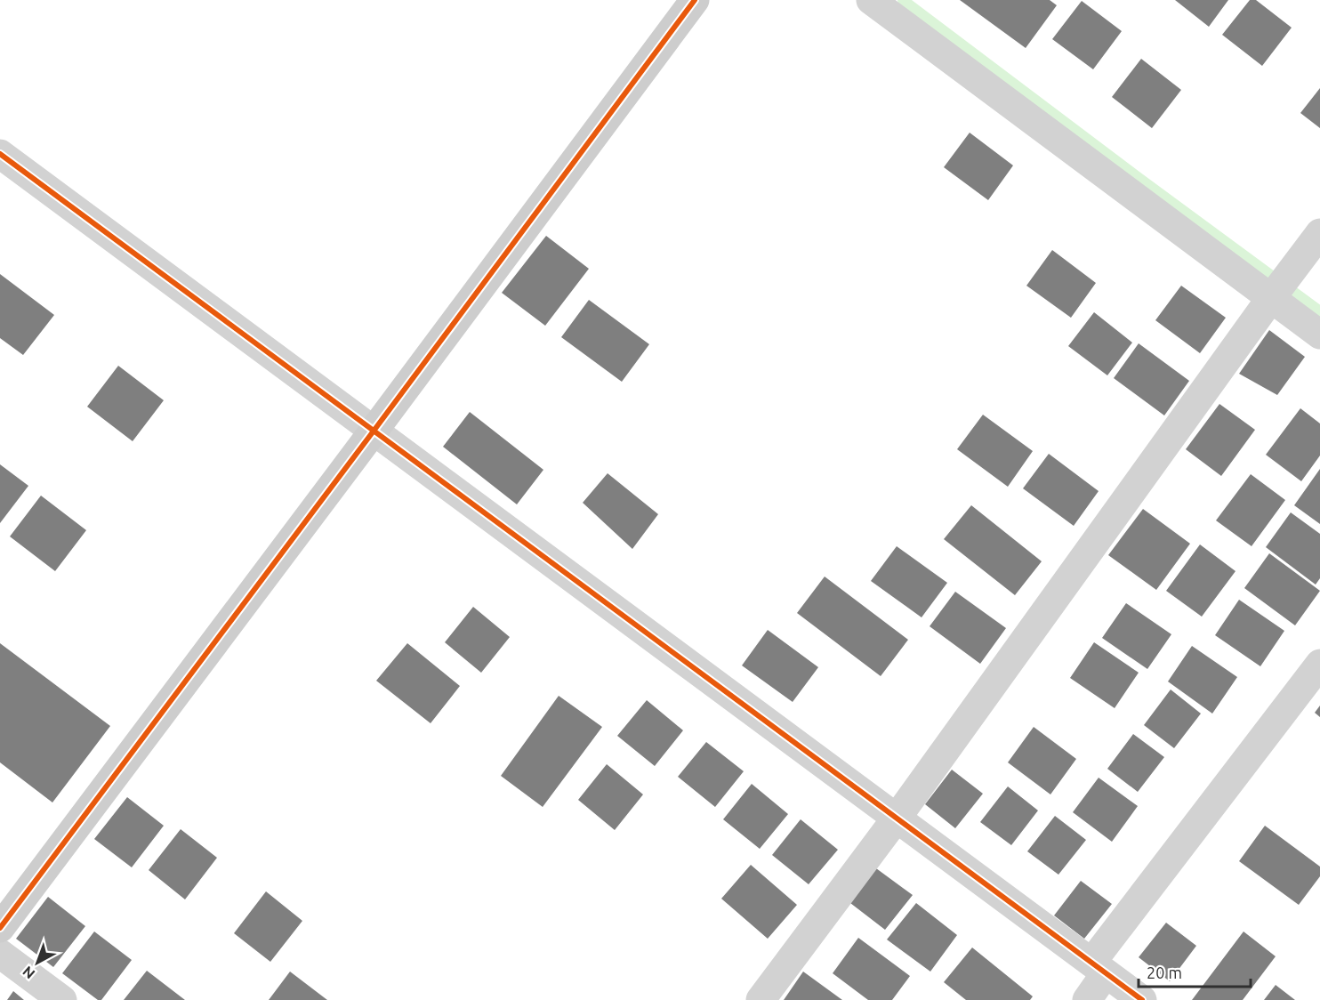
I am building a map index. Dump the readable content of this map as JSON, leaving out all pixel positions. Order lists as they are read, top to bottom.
{
  "scale_bar": "20 m",
  "north": "bottom left"
}
